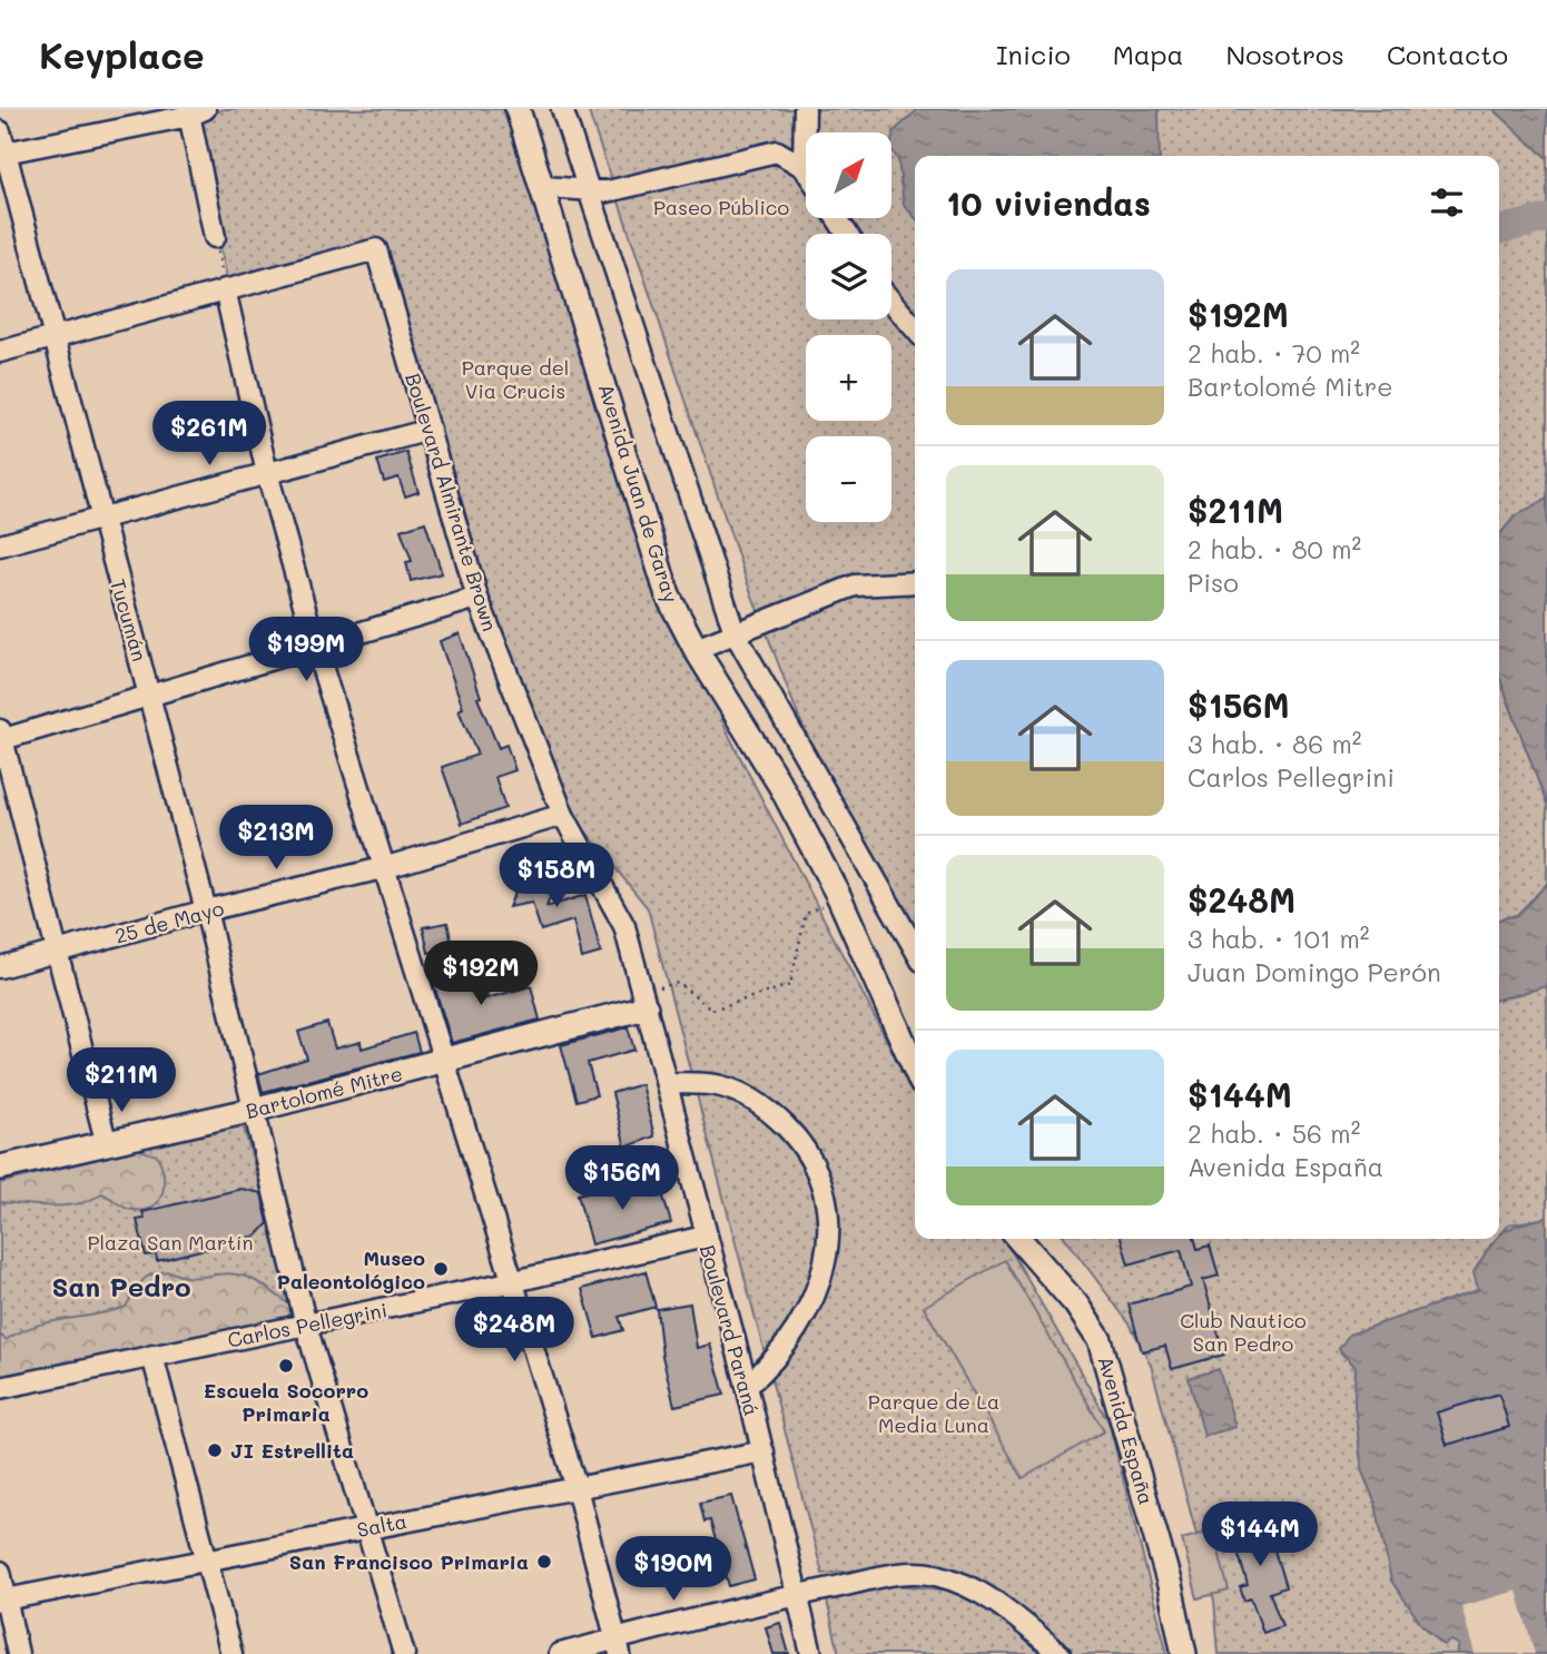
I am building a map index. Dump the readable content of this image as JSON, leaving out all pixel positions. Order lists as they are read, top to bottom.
{
  "streets": {
    "main road": ["Avenida Juan de Garay", "Bartolomé Mitre", "Avenida España"],
    "street": [
      "Boulevard Almirante Brown",
      "Tucumán",
      "25 de Mayo",
      "Carlos Pellegrini",
      "Boulevard Paraná",
      "Salta"
    ]
  },
  "crossings": [
    ["Boulevard Almirante Brown", "25 de Mayo"],
    ["Boulevard Almirante Brown", "Bartolomé Mitre"],
    ["Boulevard Almirante Brown", "Boulevard Paraná"],
    ["Tucumán", "25 de Mayo"],
    ["Tucumán", "Bartolomé Mitre"],
    ["Tucumán", "Carlos Pellegrini"],
    ["Tucumán", "Salta"],
    ["Bartolomé Mitre", "Boulevard Paraná"],
    ["Carlos Pellegrini", "Boulevard Paraná"],
    ["Boulevard Paraná", "Salta"]
  ],
  "districts": ["San Pedro"],
  "parks": [
    "Paseo Público",
    "Parque del Via Crucis",
    "Plaza San Martín",
    "Club Nautico San Pedro",
    "Parque de La Media Luna"
  ],
  "places": [
    "Museo Paleontológico",
    "Escuela Socorro Primaria",
    "JI Estrellita",
    "San Francisco Primaria"
  ],
  "north": "top right",
  "page": {
    "header": "Keyplace",
    "nav": [
      "Inicio",
      "Mapa",
      "Nosotros",
      "Contacto"
    ],
    "map_buttons": ["+", "−"],
    "heading": "10 viviendas",
    "list": [
      {
        "name": "$192M",
        "note": "2 hab. · 70 m² · Bartolomé Mitre"
      },
      {
        "name": "$211M",
        "note": "2 hab. · 80 m² · Piso"
      },
      {
        "name": "$156M",
        "note": "3 hab. · 86 m² · Carlos Pellegrini"
      },
      {
        "name": "$248M",
        "note": "3 hab. · 101 m² · Juan Domingo Perón"
      },
      {
        "name": "$144M",
        "note": "2 hab. · 56 m² · Avenida España"
      }
    ],
    "price": [
      "$261M",
      "$199M",
      "$213M",
      "$158M",
      "$192M",
      "$211M",
      "$156M",
      "$248M",
      "$144M",
      "$190M"
    ]
  }
}
